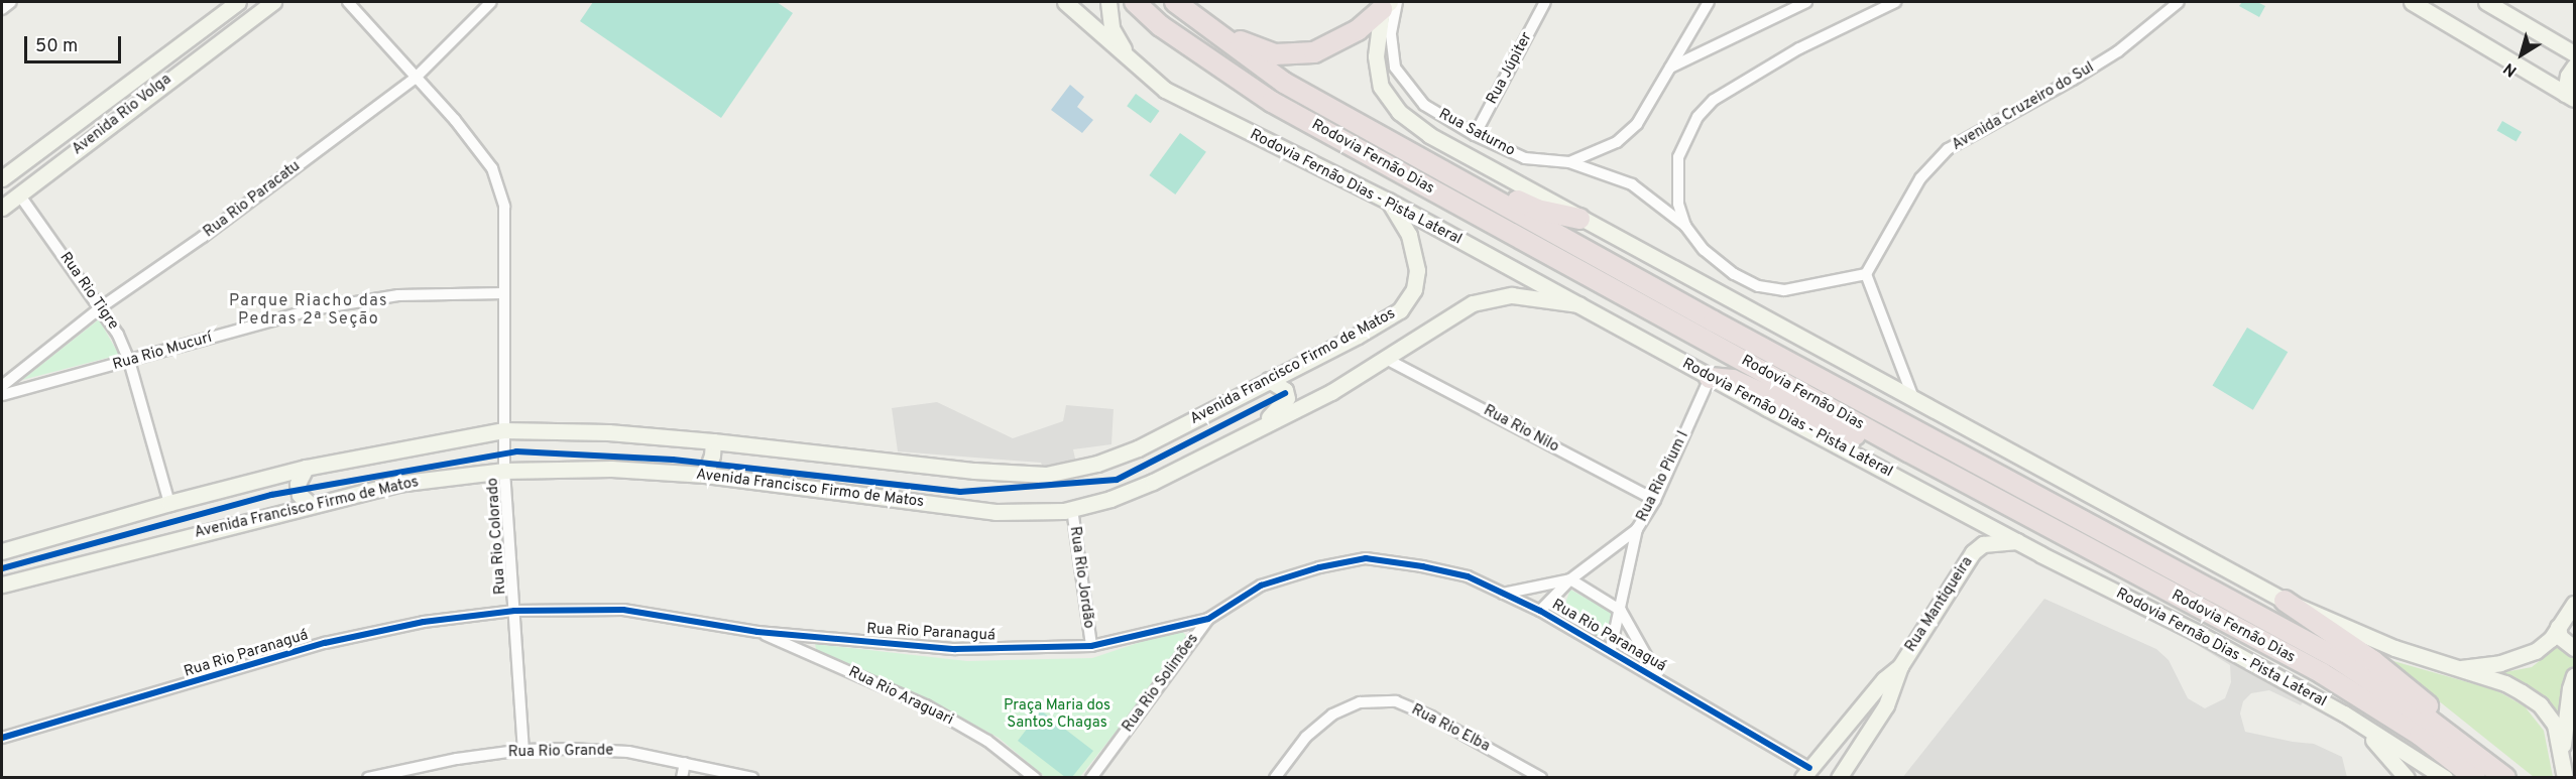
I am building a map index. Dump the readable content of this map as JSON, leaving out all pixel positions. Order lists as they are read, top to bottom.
{
  "streets": {
    "highway": ["Rodovia Fernão Dias"],
    "street": [
      "Rua Júpiter",
      "Avenida Cruzeiro do Sul",
      "Avenida Rio Volga",
      "Rua Saturno",
      "Rodovia Fernão Dias - Pista Lateral",
      "Rua Rio Paracatu",
      "Rua Rio Tigre",
      "Rua Rio Mucurí",
      "Avenida Francisco Firmo de Matos",
      "Rua Rio Nilo",
      "Rua Rio Pium I",
      "Rua Rio Colorado",
      "Rua Rio Jordão",
      "Rua Mantiqueira",
      "Rua Rio Paranaguá",
      "Rua Rio Solimões",
      "Rua Rio Araguari",
      "Rua Rio Elba",
      "Rua Rio Grande"
    ]
  },
  "crossings": [
    ["Rua Júpiter", "Rua Saturno"],
    ["Avenida Rio Volga", "Rua Rio Tigre"],
    ["Rodovia Fernão Dias - Pista Lateral", "Avenida Francisco Firmo de Matos"],
    ["Rodovia Fernão Dias - Pista Lateral", "Rua Rio Pium I"],
    ["Rodovia Fernão Dias - Pista Lateral", "Rua Mantiqueira"],
    ["Rua Rio Paracatu", "Rua Rio Tigre"],
    ["Rua Rio Paracatu", "Rua Rio Colorado"],
    ["Rua Rio Tigre", "Rua Rio Mucurí"],
    ["Rua Rio Tigre", "Avenida Francisco Firmo de Matos"],
    ["Rua Rio Mucurí", "Rua Rio Colorado"],
    ["Avenida Francisco Firmo de Matos", "Rua Rio Nilo"],
    ["Avenida Francisco Firmo de Matos", "Rua Rio Colorado"],
    ["Avenida Francisco Firmo de Matos", "Rua Rio Jordão"],
    ["Rua Rio Nilo", "Rua Rio Pium I"],
    ["Rua Rio Pium I", "Rua Rio Paranaguá"],
    ["Rua Rio Colorado", "Rua Rio Paranaguá"],
    ["Rua Rio Colorado", "Rua Rio Grande"],
    ["Rua Rio Jordão", "Rua Rio Paranaguá"],
    ["Rua Mantiqueira", "Rua Rio Paranaguá"],
    ["Rua Rio Paranaguá", "Rua Rio Solimões"],
    ["Rua Rio Paranaguá", "Rua Rio Araguari"]
  ],
  "districts": ["Parque Riacho das Pedras 2ª Seção"],
  "parks": ["Praça Maria dos Santos Chagas"],
  "scale_bar": "50 m",
  "north": "bottom left"
}
